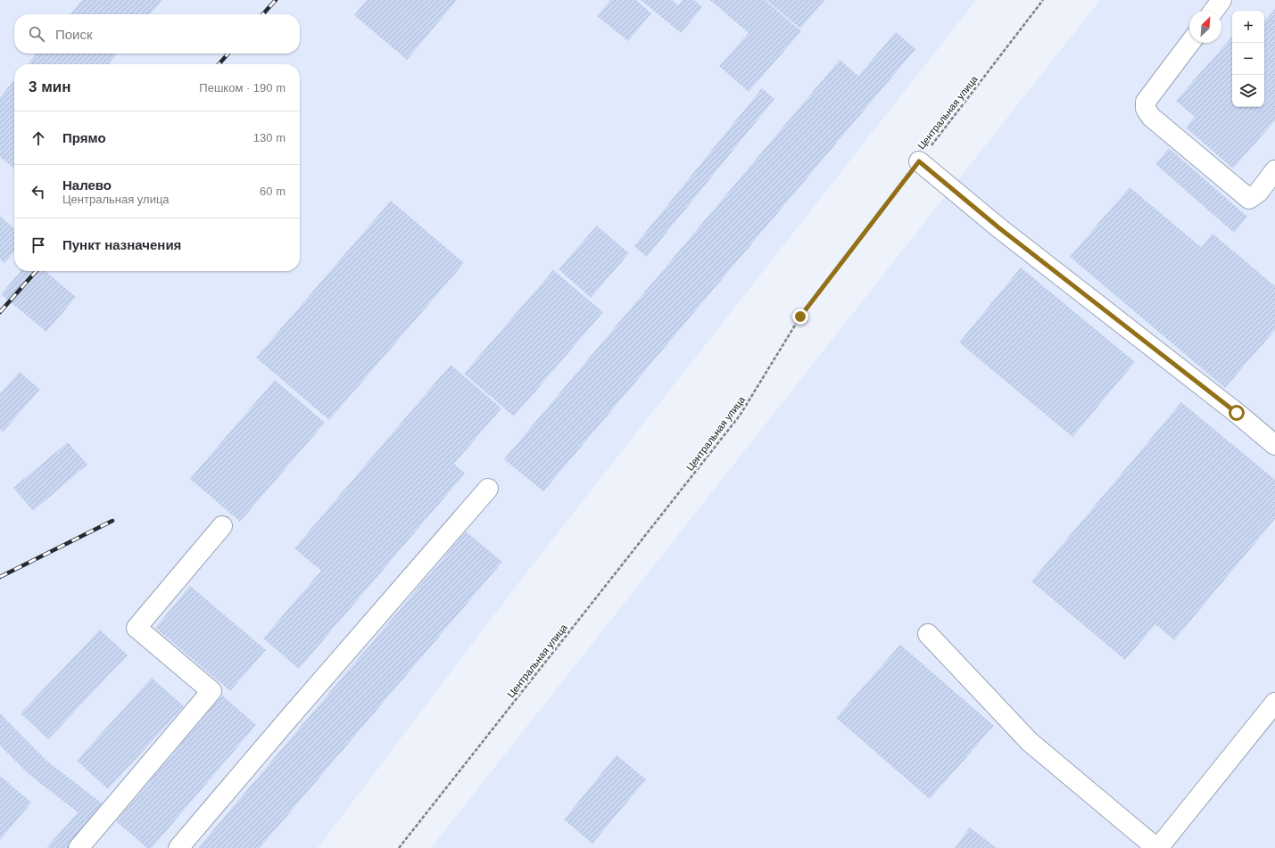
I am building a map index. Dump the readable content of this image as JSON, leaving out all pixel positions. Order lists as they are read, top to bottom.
{
  "streets": {
    "path": ["Центральная улица"]
  },
  "north": "top right",
  "page": {
    "map_buttons": ["+", "−"],
    "search": "Поиск",
    "heading": ["3 мин", "Пешком · 190 m"],
    "list": [
      ["Прямо", "130 m"],
      ["Налево", "Центральная улица", "60 m"],
      "Пункт назначения"
    ]
  }
}
